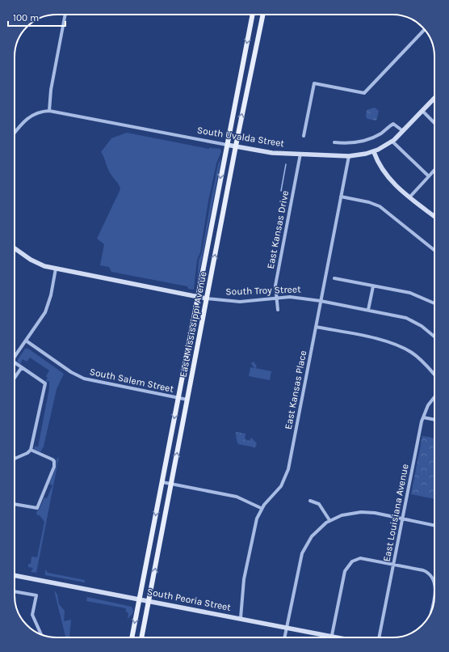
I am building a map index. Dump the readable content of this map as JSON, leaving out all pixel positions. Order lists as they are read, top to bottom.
{
  "streets": {
    "main road": ["East Mississippi Avenue"],
    "street": [
      "South Uvalda Street",
      "East Kansas Drive",
      "South Troy Street",
      "South Salem Street",
      "East Kansas Place",
      "East Louisiana Avenue",
      "South Peoria Street"
    ]
  },
  "crossings": [
    ["South Uvalda Street", "East Kansas Drive"],
    ["South Uvalda Street", "East Mississippi Avenue"],
    ["South Uvalda Street", "East Kansas Place"],
    ["East Kansas Drive", "South Troy Street"],
    ["South Troy Street", "East Mississippi Avenue"],
    ["South Troy Street", "East Kansas Place"],
    ["East Mississippi Avenue", "South Salem Street"],
    ["East Mississippi Avenue", "South Peoria Street"],
    ["East Kansas Place", "South Peoria Street"]
  ],
  "scale_bar": "100 m"
}
